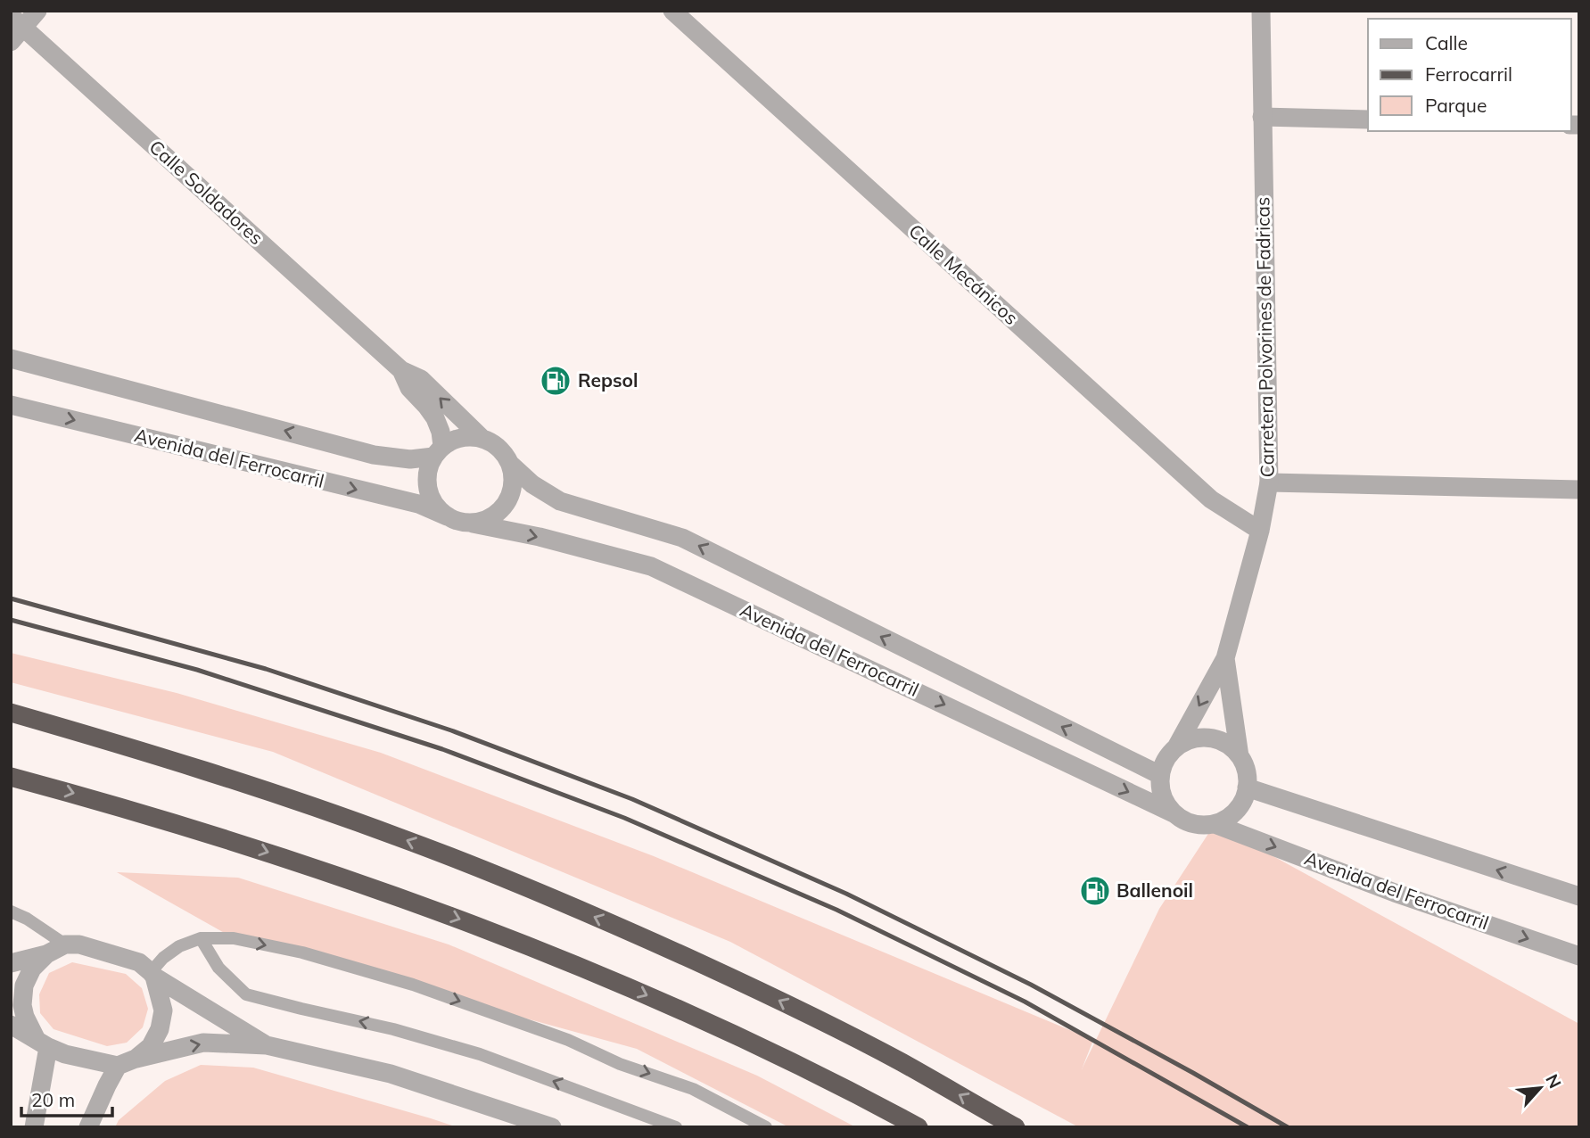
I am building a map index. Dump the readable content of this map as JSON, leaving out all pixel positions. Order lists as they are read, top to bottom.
{
  "streets": {
    "street": [
      "Calle Soldadores",
      "Calle Mecánicos",
      "Carretera Polvorines de Fadricas",
      "Avenida del Ferrocarril"
    ]
  },
  "crossings": [
    ["Calle Soldadores", "Avenida del Ferrocarril"],
    ["Calle Mecánicos", "Carretera Polvorines de Fadricas"],
    ["Carretera Polvorines de Fadricas", "Avenida del Ferrocarril"]
  ],
  "places": {
    "fuel station": ["Repsol", "Ballenoil"]
  },
  "legend": ["Calle", "Ferrocarril", "Parque"],
  "scale_bar": "20 m",
  "north": "top right"
}
